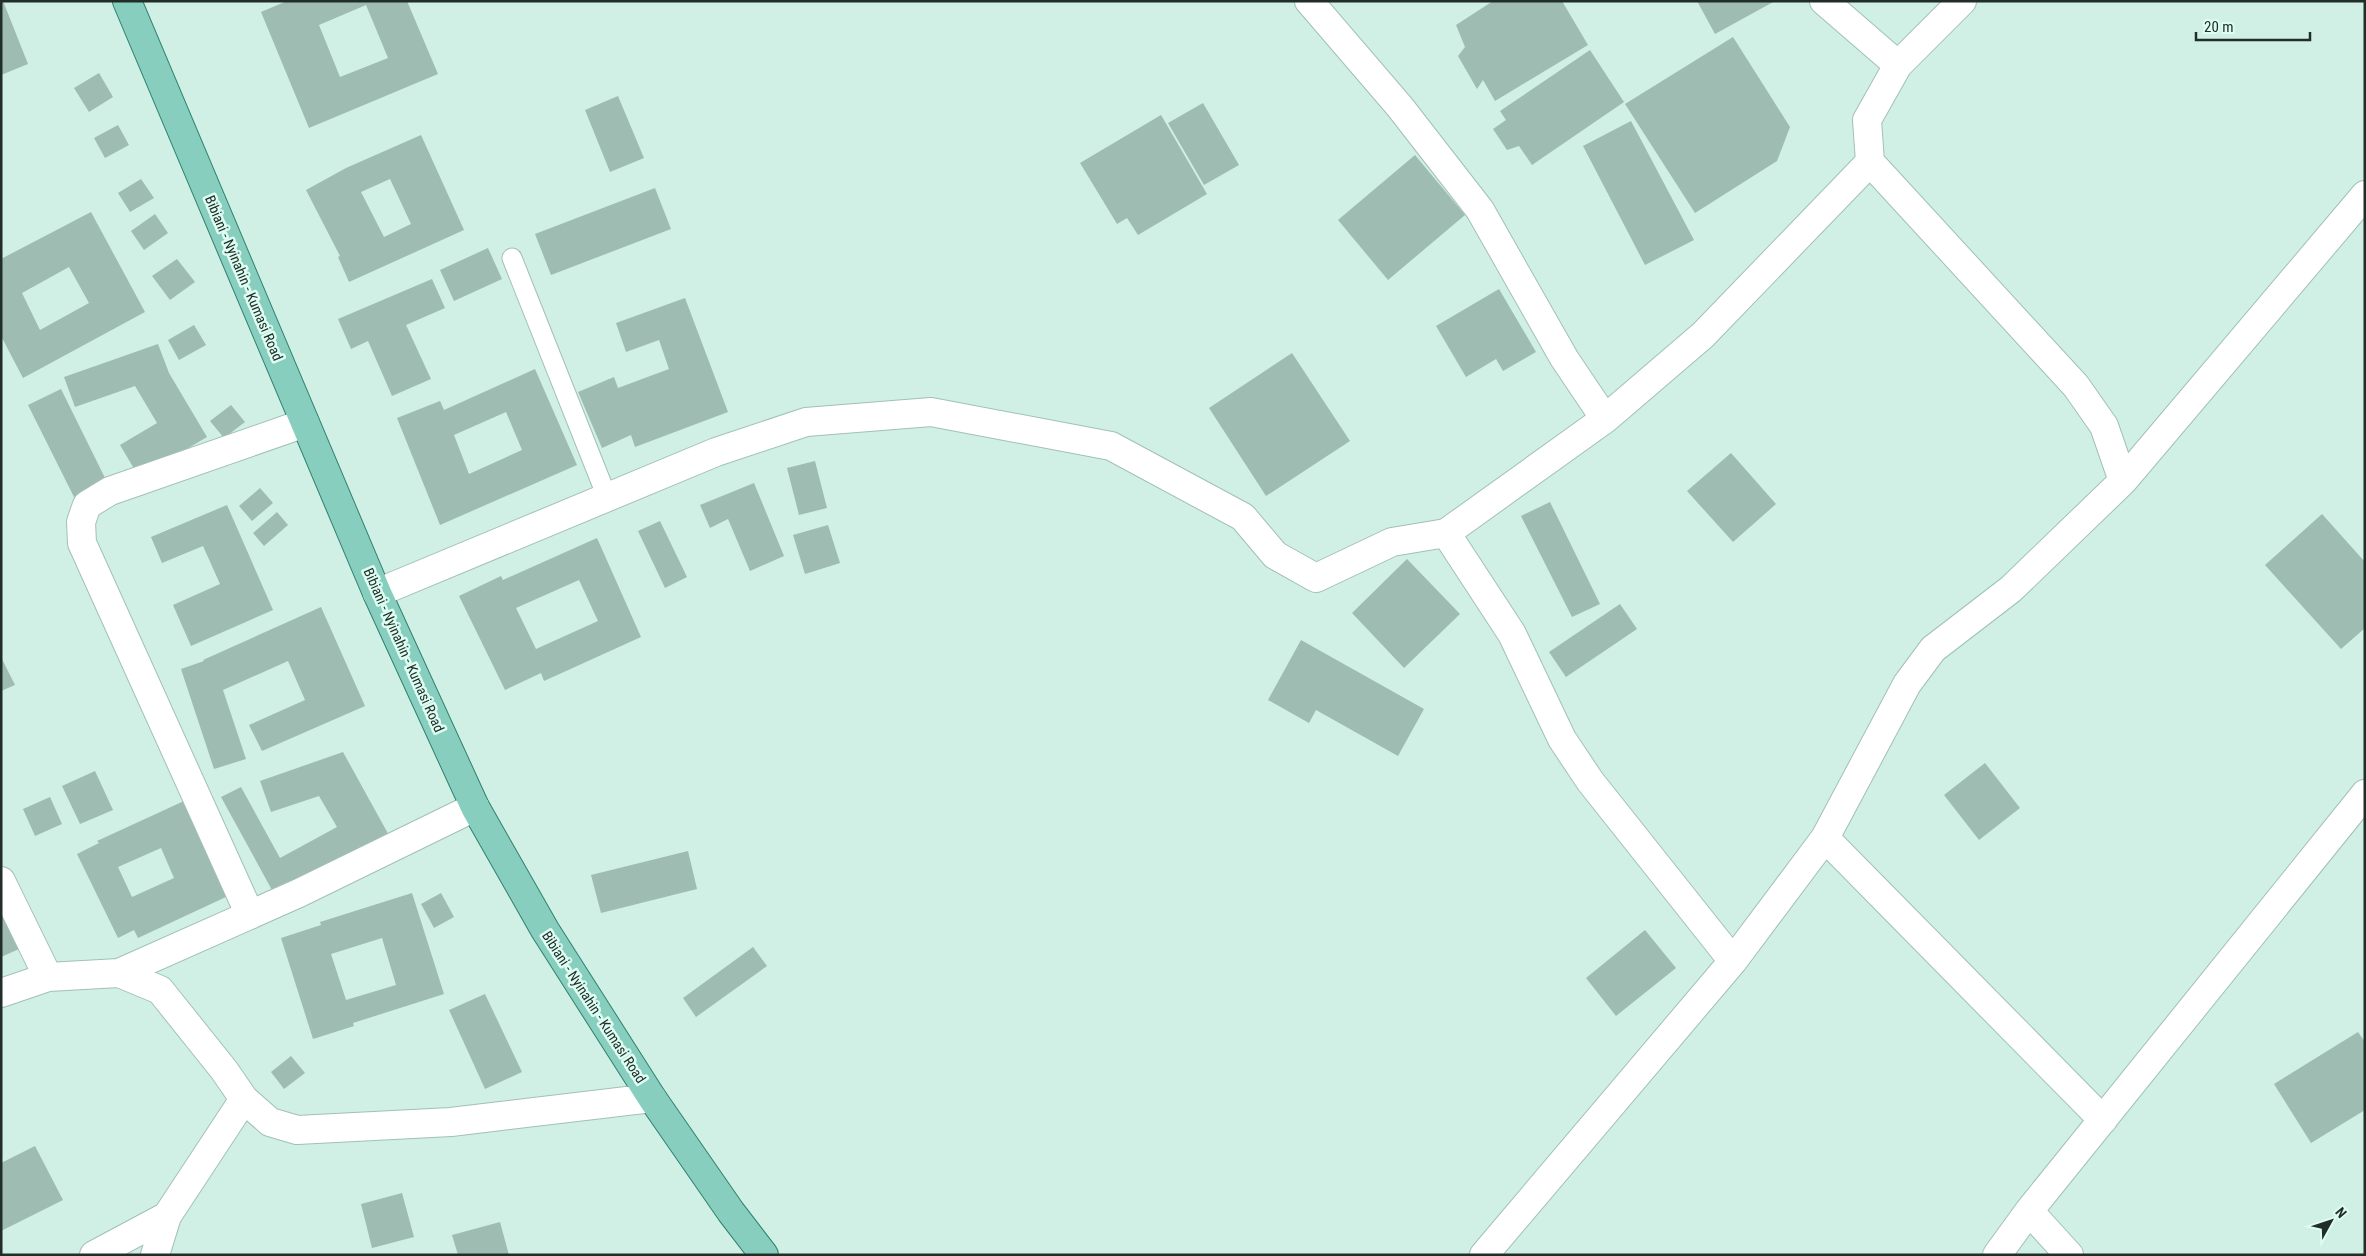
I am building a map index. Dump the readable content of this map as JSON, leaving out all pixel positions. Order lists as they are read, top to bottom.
{
  "streets": {
    "main road": ["Bibiani - Nyinahin - Kumasi Road"]
  },
  "scale_bar": "20 m",
  "north": "top right"
}
